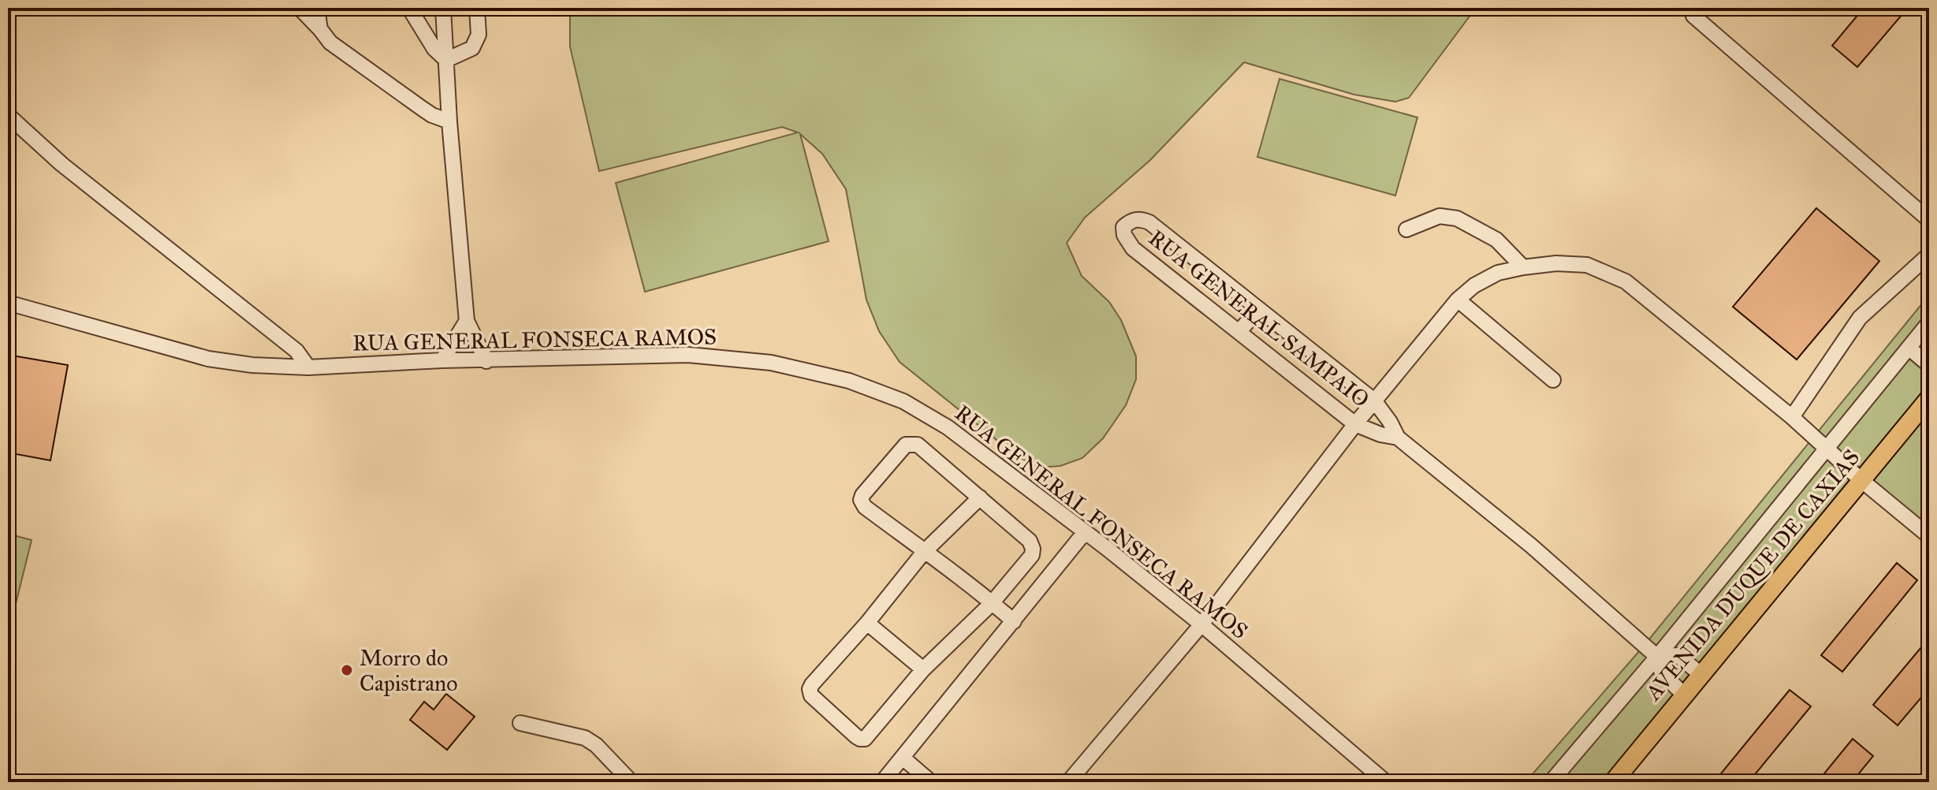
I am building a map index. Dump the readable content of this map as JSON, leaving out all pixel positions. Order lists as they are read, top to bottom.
{
  "streets": {
    "main road": ["AVENIDA DUQUE DE CAXIAS"],
    "street": ["RUA GENERAL SAMPAIO", "RUA GENERAL FONSECA RAMOS"]
  },
  "crossings": [
    ["RUA GENERAL SAMPAIO", "AVENIDA DUQUE DE CAXIAS"]
  ],
  "places": ["Morro do Capistrano"]
}
